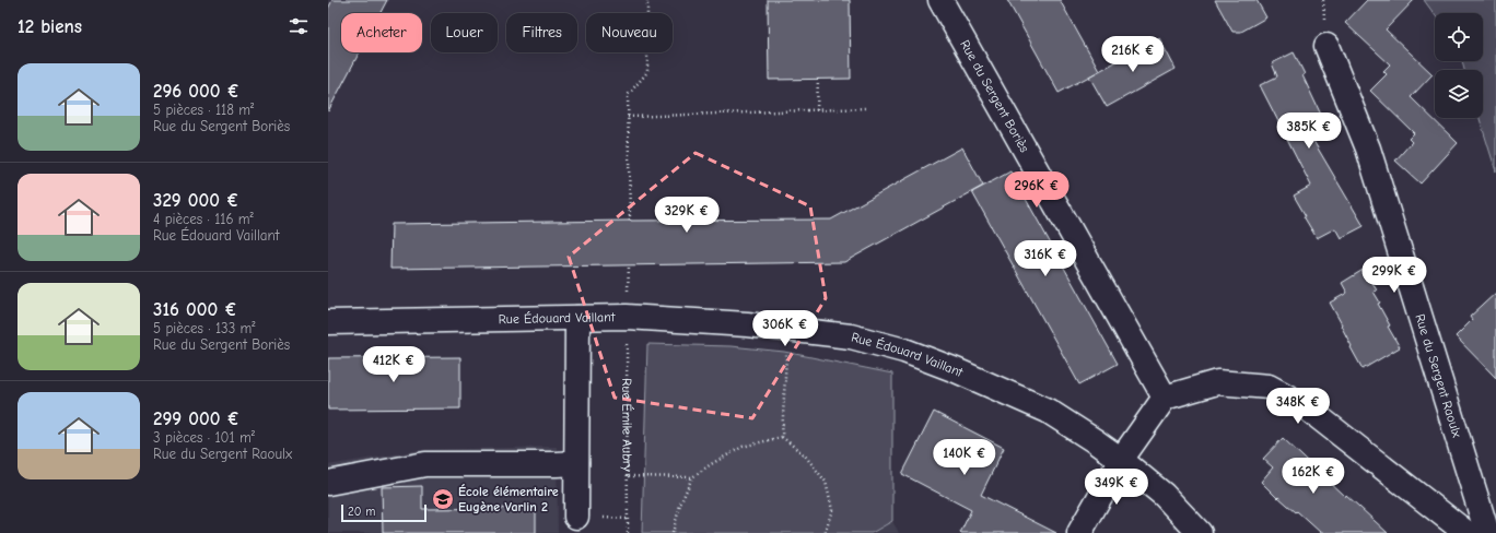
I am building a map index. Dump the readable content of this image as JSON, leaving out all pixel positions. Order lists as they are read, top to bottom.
{
  "streets": {
    "street": ["Rue du Sergent Boriès", "Rue Édouard Vaillant", "Rue du Sergent Raoulx"],
    "path": ["Rue Émile Aubry"]
  },
  "crossings": [
    ["Rue Édouard Vaillant", "Rue Émile Aubry"]
  ],
  "places": {
    "school or university": ["École élémentaire Eugène Varlin 2"]
  },
  "scale_bar": "20 m",
  "page": {
    "heading": "12 biens",
    "chip": [
      "Acheter",
      "Louer",
      "Filtres",
      "Nouveau"
    ],
    "price": [
      "216K €",
      "385K €",
      "296K €",
      "329K €",
      "316K €",
      "299K €",
      "306K €",
      "412K €",
      "348K €",
      "140K €",
      "162K €",
      "349K €"
    ],
    "list": [
      {
        "name": "296 000 €",
        "note": "5 pièces · 118 m² · Rue du Sergent Boriès"
      },
      {
        "name": "329 000 €",
        "note": "4 pièces · 116 m² · Rue Édouard Vaillant"
      },
      {
        "name": "316 000 €",
        "note": "5 pièces · 133 m² · Rue du Sergent Boriès"
      },
      {
        "name": "299 000 €",
        "note": "3 pièces · 101 m² · Rue du Sergent Raoulx"
      }
    ],
    "scale": "20 m"
  }
}
